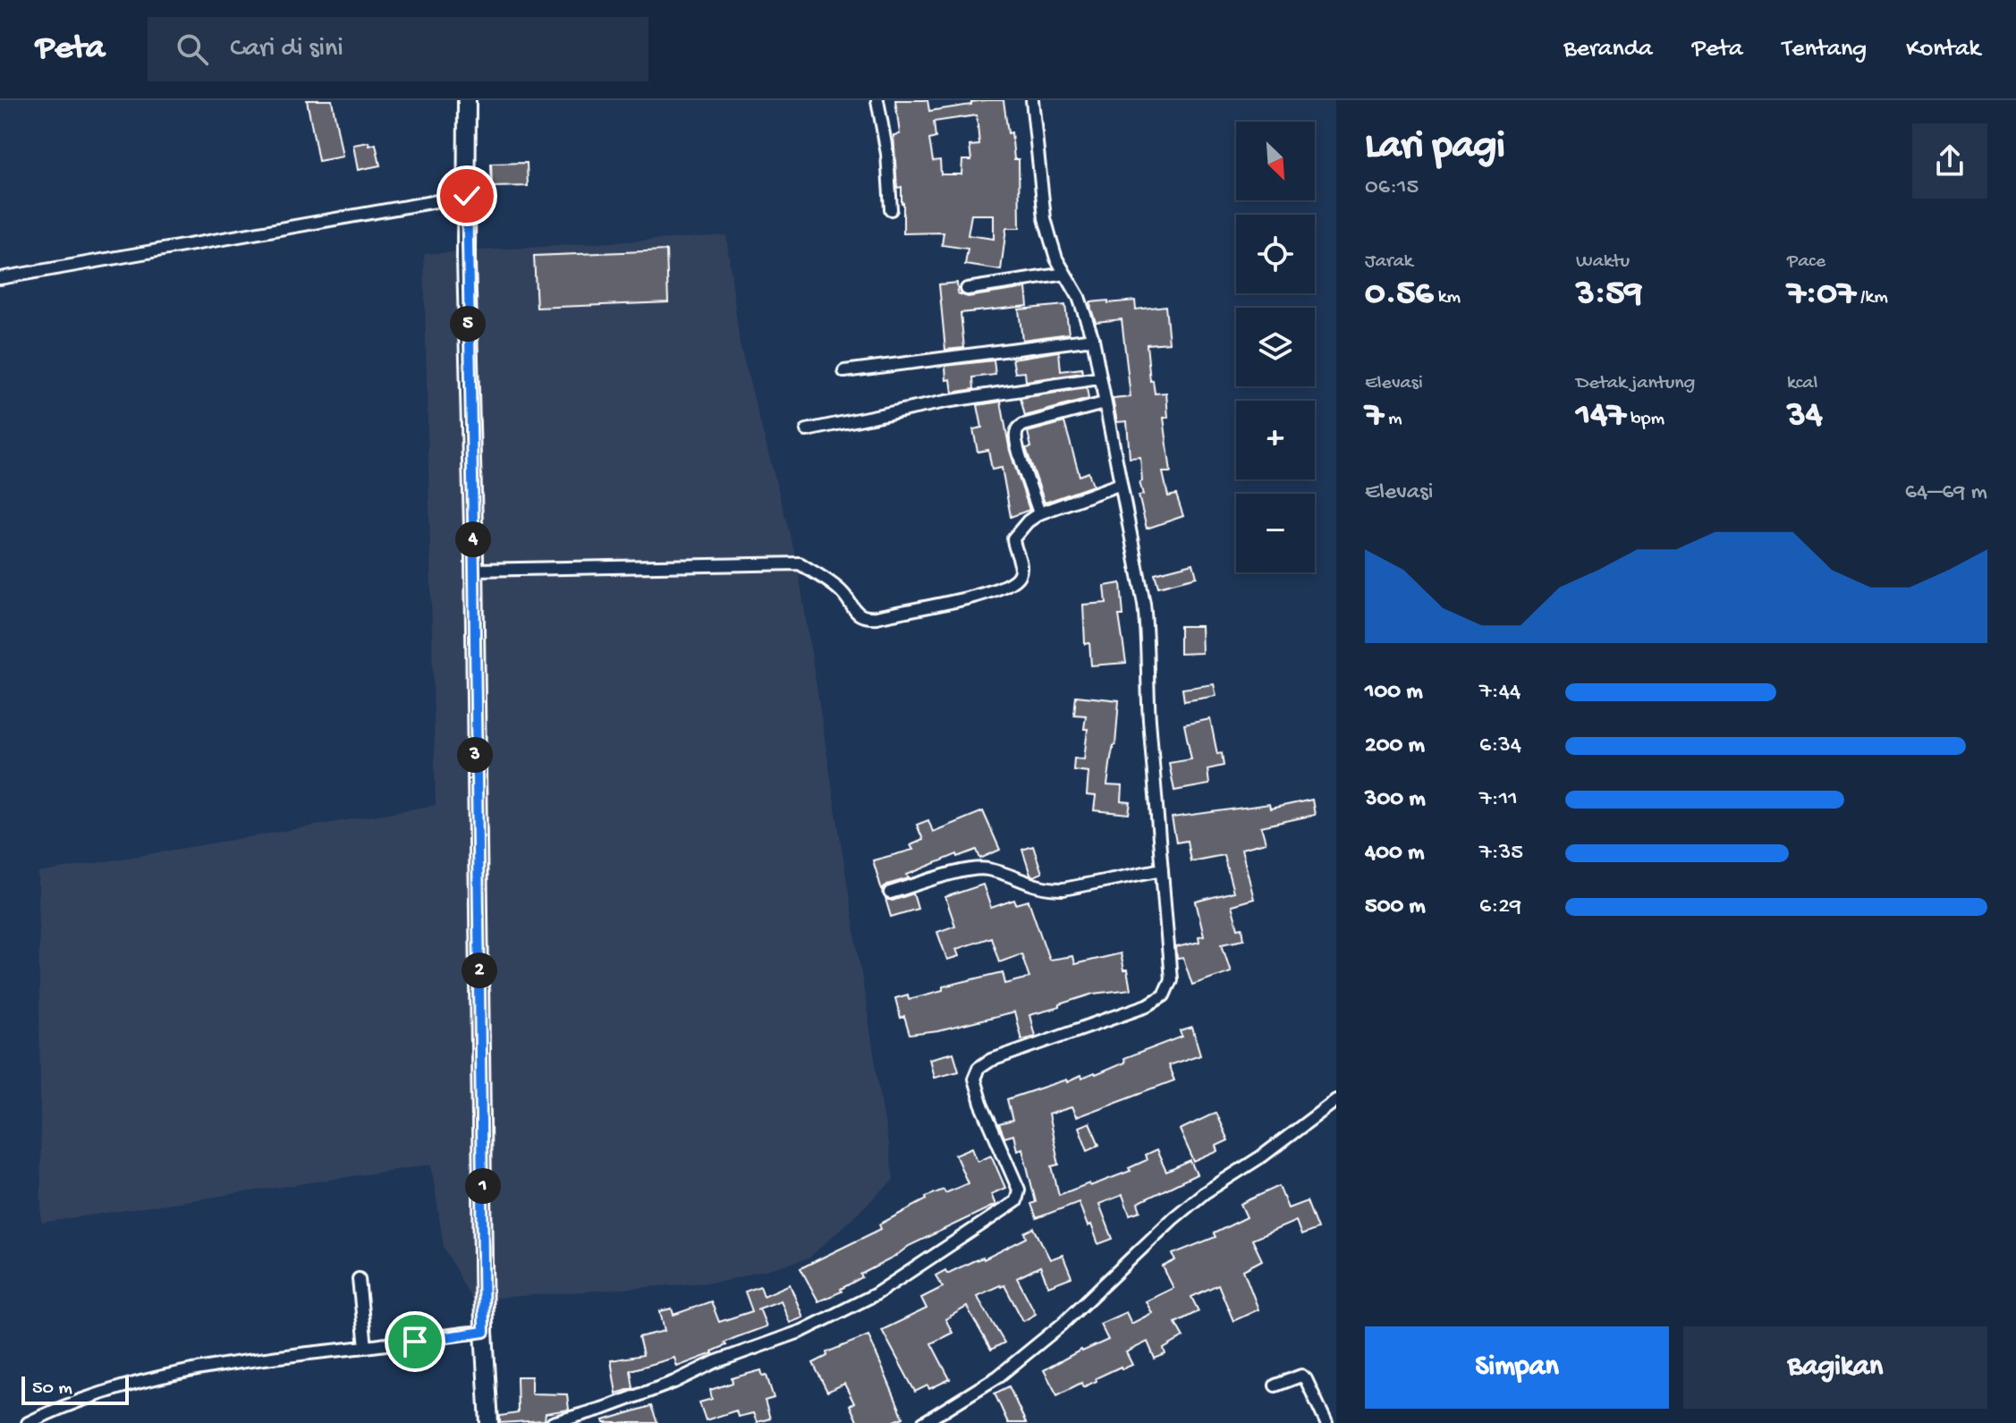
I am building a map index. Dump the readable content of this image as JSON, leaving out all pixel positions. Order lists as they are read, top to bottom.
{
  "scale_bar": "50 m",
  "north": "bottom right",
  "page": {
    "header": "Peta",
    "search": "Cari di sini",
    "nav": [
      "Beranda",
      "Peta",
      "Tentang",
      "Kontak"
    ],
    "heading": ["Lari pagi", "06:15"],
    "map_buttons": ["+", "−"],
    "stats": [
      ["Jarak", "0.56 km"],
      ["Waktu", "3:59"],
      ["Pace", "7:07 /km"],
      ["Elevasi", "7 m"],
      ["Detak jantung", "147 bpm"],
      ["kcal", "34"]
    ],
    "pins": [
      "5",
      "4",
      "3",
      "2",
      "1"
    ],
    "chart": ["Elevasi", "64–69 m"],
    "list": [
      {
        "name": "100 m",
        "note": "7:44"
      },
      {
        "name": "200 m",
        "note": "6:34"
      },
      {
        "name": "300 m",
        "note": "7:11"
      },
      {
        "name": "400 m",
        "note": "7:35"
      },
      {
        "name": "500 m",
        "note": "6:29"
      }
    ],
    "buttons": ["Simpan", "Bagikan"],
    "scale": "50 m"
  }
}
